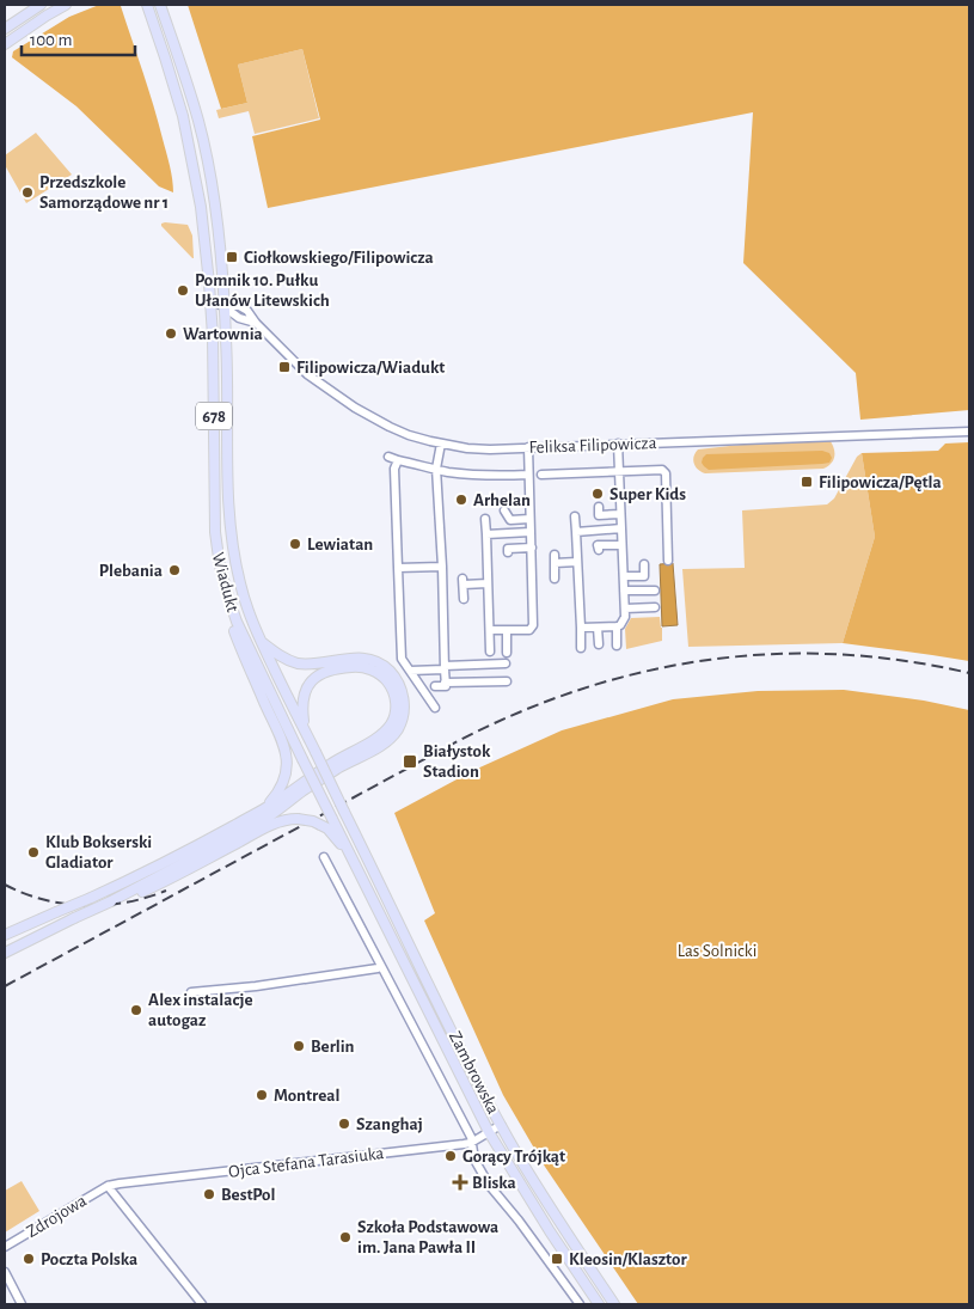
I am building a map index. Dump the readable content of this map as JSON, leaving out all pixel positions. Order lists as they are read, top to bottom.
{
  "streets": {
    "main road": ["678", "Wiadukt", "Zambrowska"],
    "street": ["Feliksa Filipowicza", "Ojca Stefana Tarasiuka", "Zdrojowa"]
  },
  "crossings": [
    ["678", "Feliksa Filipowicza"],
    ["678", "Wiadukt"],
    ["Feliksa Filipowicza", "Wiadukt"],
    ["Wiadukt", "Zambrowska"],
    ["Zambrowska", "Ojca Stefana Tarasiuka"],
    ["Ojca Stefana Tarasiuka", "Zdrojowa"]
  ],
  "parks": ["Las Solnicki"],
  "places": {
    "other": [
      "Przedszkole Samorządowe nr 1",
      "Pomnik 10. Pułku Ułanów Litewskich",
      "Wartownia",
      "Super Kids",
      "Arhelan",
      "Lewiatan",
      "Plebania",
      "Klub Bokserski Gladiator",
      "Alex instalacje autogaz",
      "Berlin",
      "Montreal",
      "Szanghaj",
      "Gorący Trójkąt",
      "BestPol",
      "Szkoła Podstawowa im. Jana Pawła II",
      "Poczta Polska"
    ],
    "transit": [
      "Ciołkowskiego/Filipowicza",
      "Filipowicza/Wiadukt",
      "Filipowicza/Pętla",
      "Białystok Stadion",
      "Kleosin/Klasztor"
    ],
    "health": ["Bliska"]
  },
  "scale_bar": "100 m"
}
